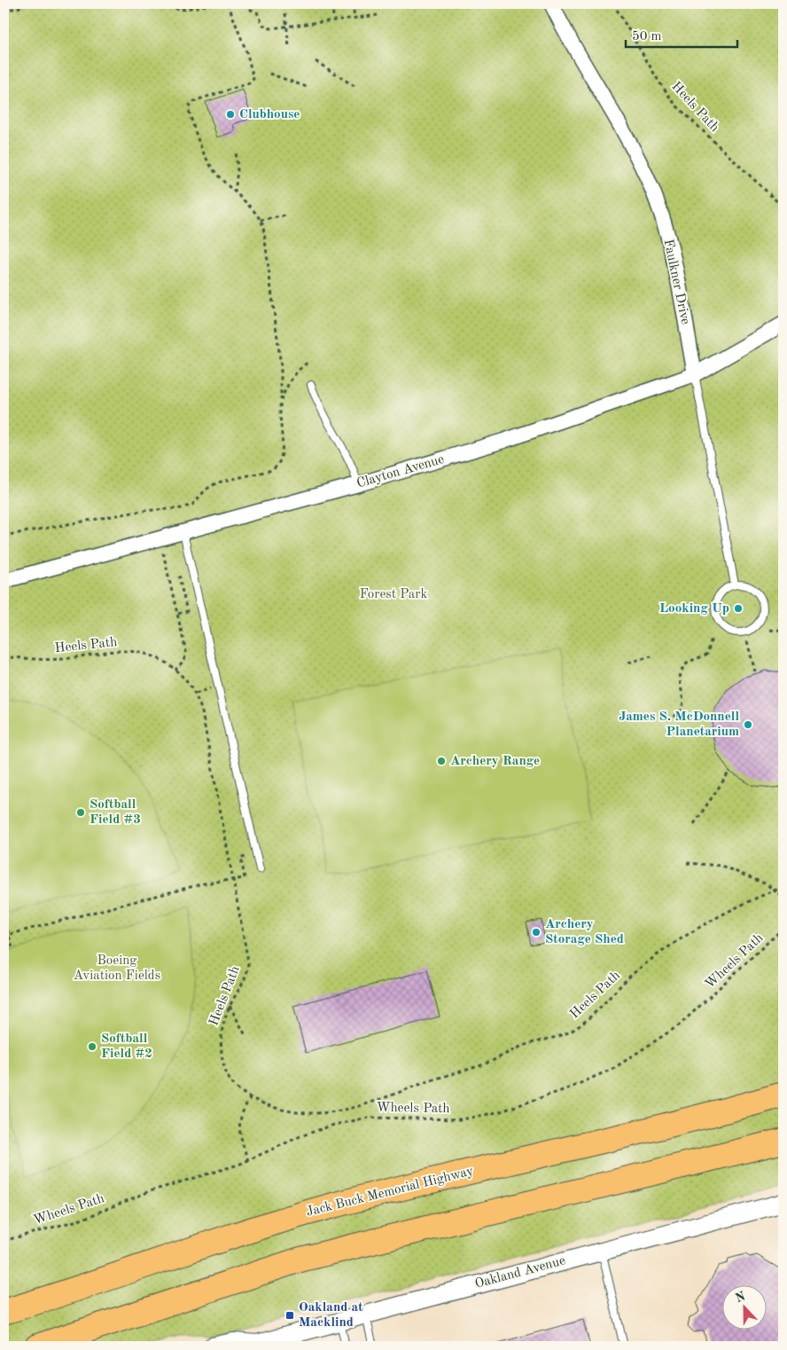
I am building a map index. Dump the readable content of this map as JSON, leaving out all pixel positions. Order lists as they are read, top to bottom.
{
  "streets": {
    "highway": ["Jack Buck Memorial Highway"],
    "street": ["Faulkner Drive", "Clayton Avenue", "Oakland Avenue"],
    "path": ["Heels Path", "Wheels Path"]
  },
  "crossings": [
    ["Faulkner Drive", "Clayton Avenue"]
  ],
  "parks": ["Forest Park", "Boeing Aviation Fields"],
  "places": {
    "other": [
      "Clubhouse",
      "Looking Up",
      "James S. McDonnell Planetarium",
      "Archery Range",
      "Softball Field #3",
      "Archery Storage Shed",
      "Softball Field #2"
    ],
    "transit": ["Oakland at Macklind"]
  },
  "scale_bar": "50 m",
  "north": "top"
}
